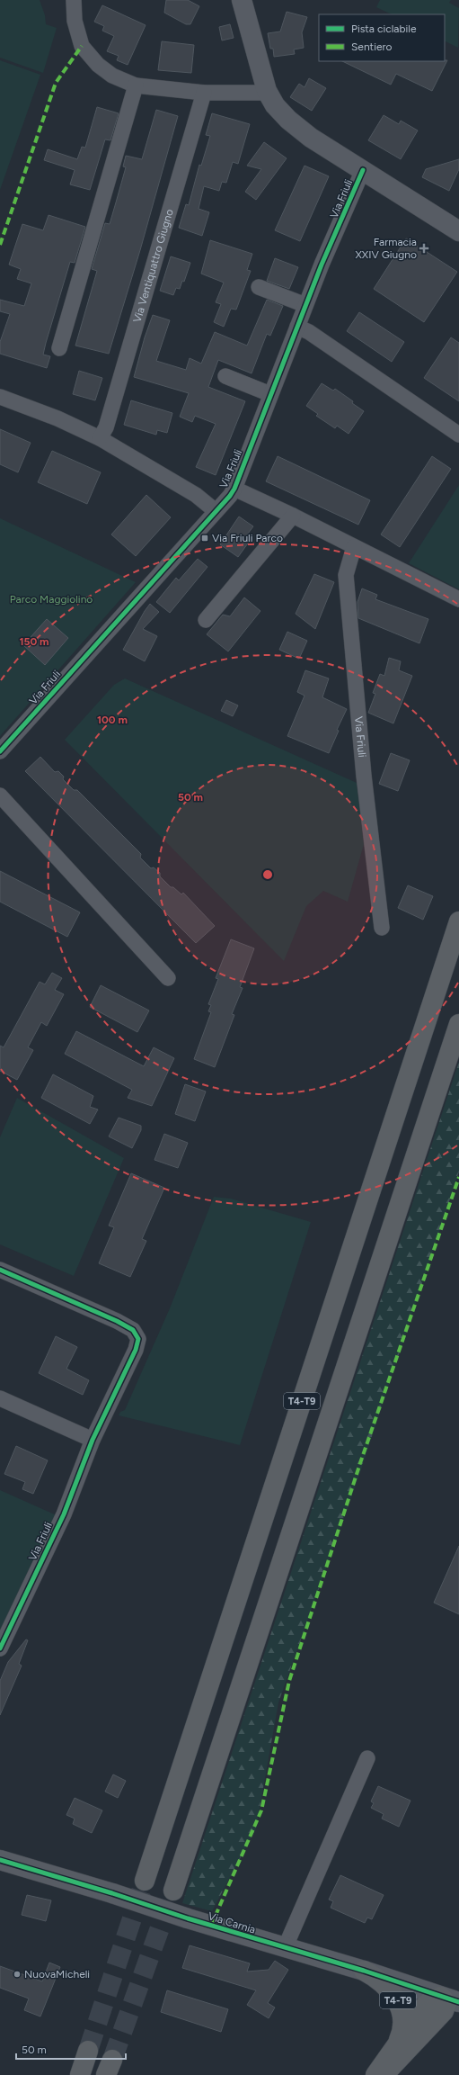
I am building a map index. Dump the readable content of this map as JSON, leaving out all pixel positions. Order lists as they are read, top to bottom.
{
  "streets": {
    "highway": ["T4-T9"],
    "street": ["Via Friuli", "Via Ventiquattro Giugno", "Via Carnia"]
  },
  "crossings": [
    ["T4-T9", "Via Carnia"]
  ],
  "parks": ["Parco Maggiolino"],
  "places": {
    "health": ["Farmacia XXIV Giugno"],
    "transit": ["Via Friuli Parco"],
    "other": ["NuovaMicheli"]
  },
  "legend": ["Pista ciclabile", "Sentiero"],
  "scale_bar": "50 m",
  "rings": ["150 m", "100 m", "50 m"]
}
